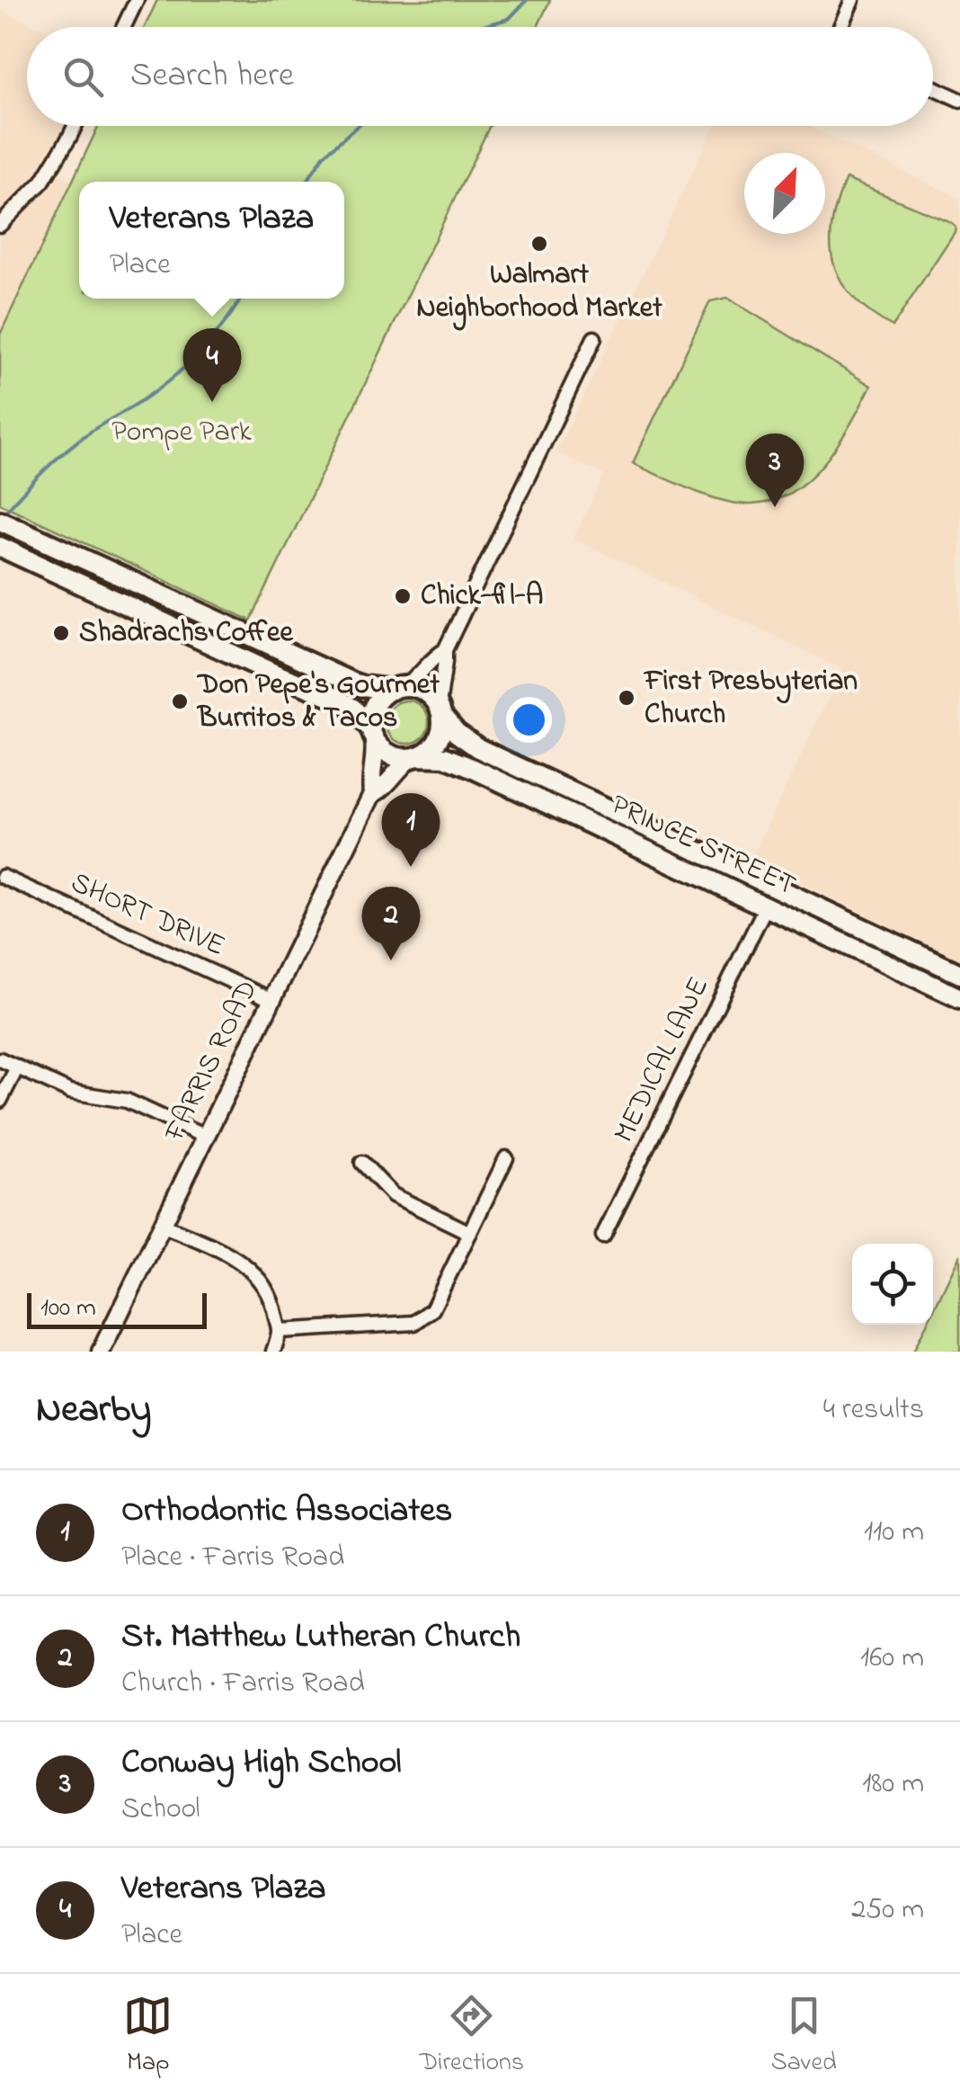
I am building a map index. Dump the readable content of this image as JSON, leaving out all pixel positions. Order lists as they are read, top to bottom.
{
  "streets": {
    "main road": ["PRINCE STREET"],
    "street": ["SHORT DRIVE", "MEDICAL LANE", "FARRIS ROAD"]
  },
  "crossings": [
    ["PRINCE STREET", "MEDICAL LANE"],
    ["PRINCE STREET", "FARRIS ROAD"],
    ["SHORT DRIVE", "FARRIS ROAD"]
  ],
  "parks": ["Pompe Park"],
  "places": [
    "Walmart Neighborhood Market",
    "Chick-fil-A",
    "Shadrachs Coffee",
    "First Presbyterian Church",
    "Don Pepe's Gourmet Burritos & Tacos"
  ],
  "scale_bar": "100 m",
  "north": "top right",
  "page": {
    "search": "Search here",
    "popup": ["Veterans Plaza", "Place"],
    "pins": [
      "4",
      "3",
      "1",
      "2"
    ],
    "scale": "100 m",
    "heading": ["Nearby", "4 results"],
    "list": [
      {
        "mark": "1",
        "name": "Orthodontic Associates",
        "note": "Place · Farris Road",
        "value": "110 m"
      },
      {
        "mark": "2",
        "name": "St. Matthew Lutheran Church",
        "note": "Church · Farris Road",
        "value": "160 m"
      },
      {
        "mark": "3",
        "name": "Conway High School",
        "note": "School",
        "value": "180 m"
      },
      {
        "mark": "4",
        "name": "Veterans Plaza",
        "note": "Place",
        "value": "250 m"
      }
    ],
    "nav": ["Map", "Directions", "Saved"]
  }
}
